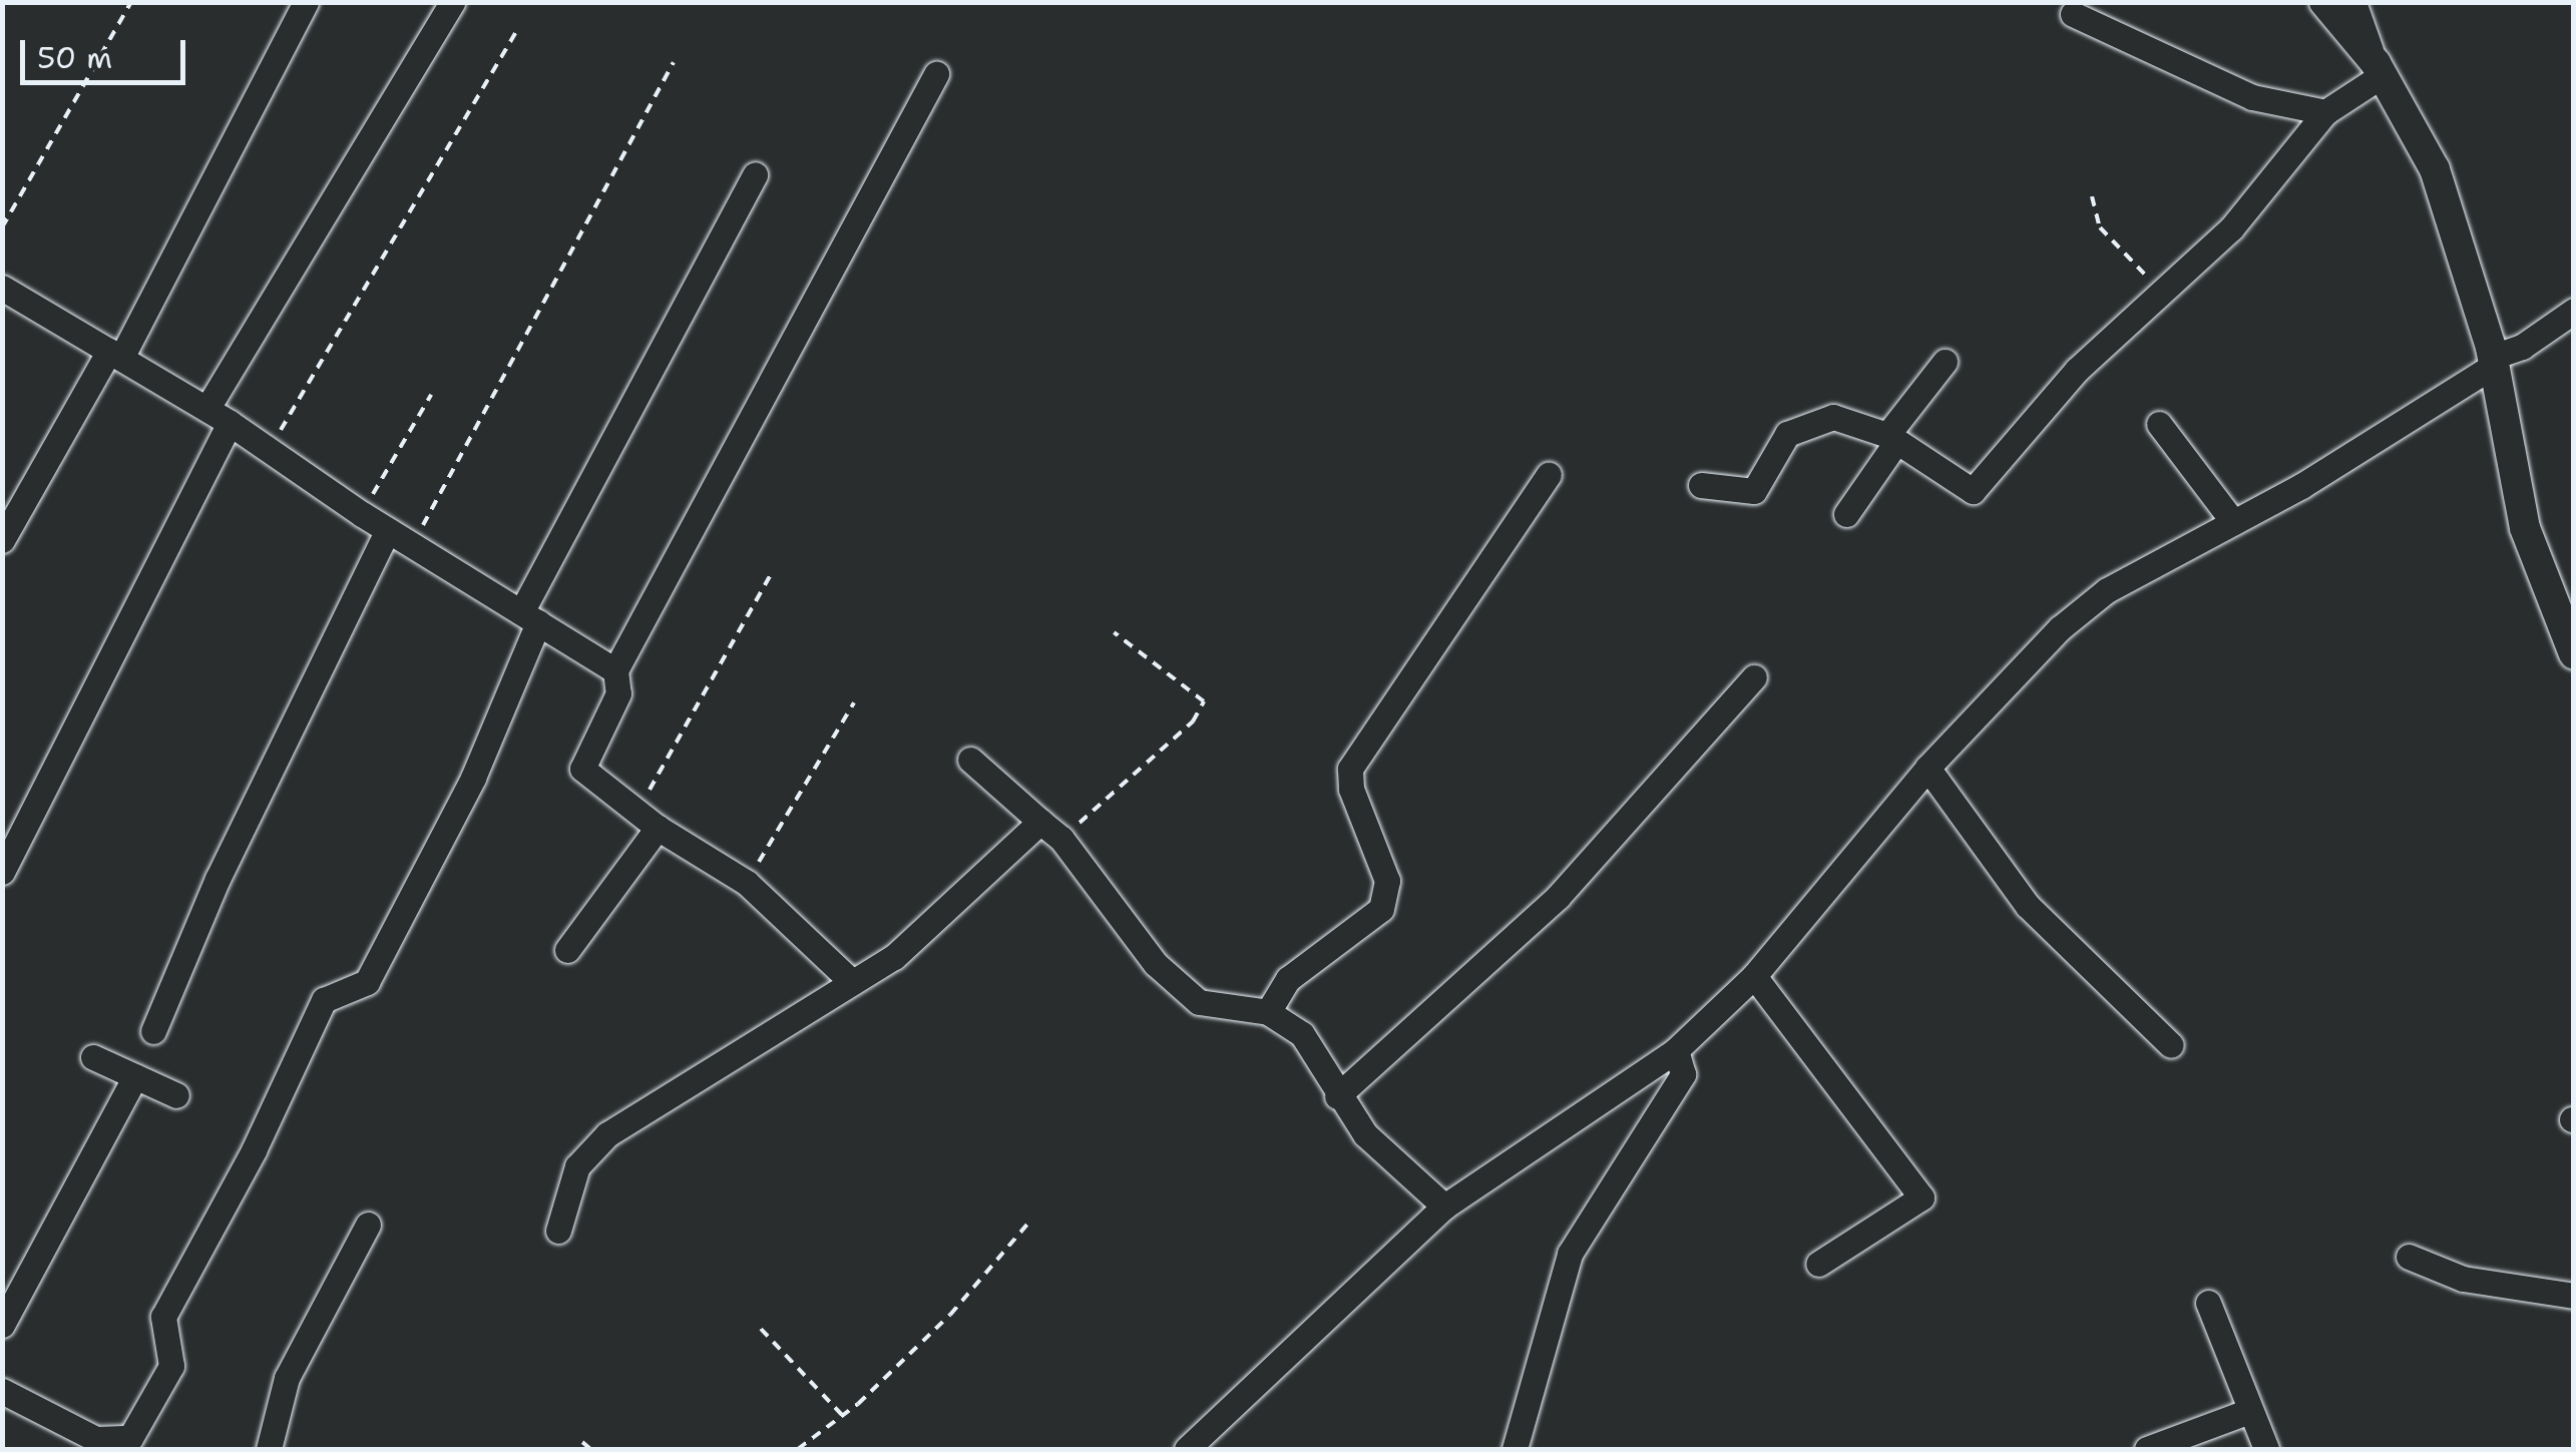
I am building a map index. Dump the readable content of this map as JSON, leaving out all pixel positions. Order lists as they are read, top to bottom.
{
  "scale_bar": "50 m"
}
